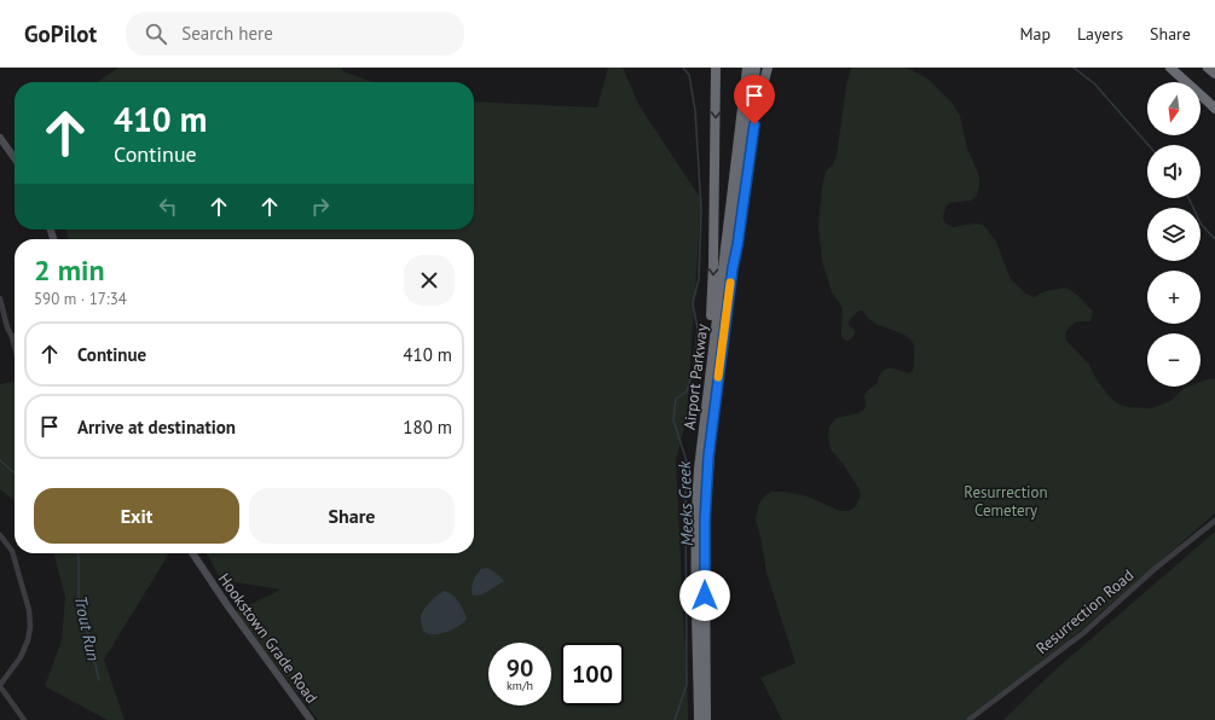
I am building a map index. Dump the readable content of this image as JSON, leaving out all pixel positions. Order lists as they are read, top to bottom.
{
  "streets": {
    "highway": ["Airport Parkway"],
    "street": ["Resurrection Road", "Hookstown Grade Road"]
  },
  "water": ["Meeks Creek", "Trout Run"],
  "parks": ["Resurrection Cemetery"],
  "north": "bottom",
  "page": {
    "header": "GoPilot",
    "search": "Search here",
    "nav": ["Map", "Layers", "Share"],
    "map_buttons": ["+", "−"],
    "turn": ["410 m", "Continue"],
    "heading": ["2 min", "590 m · 17:34"],
    "list": [
      {
        "name": "Continue",
        "value": "410 m"
      },
      {
        "name": "Arrive at destination",
        "value": "180 m"
      }
    ],
    "buttons": ["Exit", "Share"],
    "speed": "90 km/h",
    "limit": "100"
  }
}
